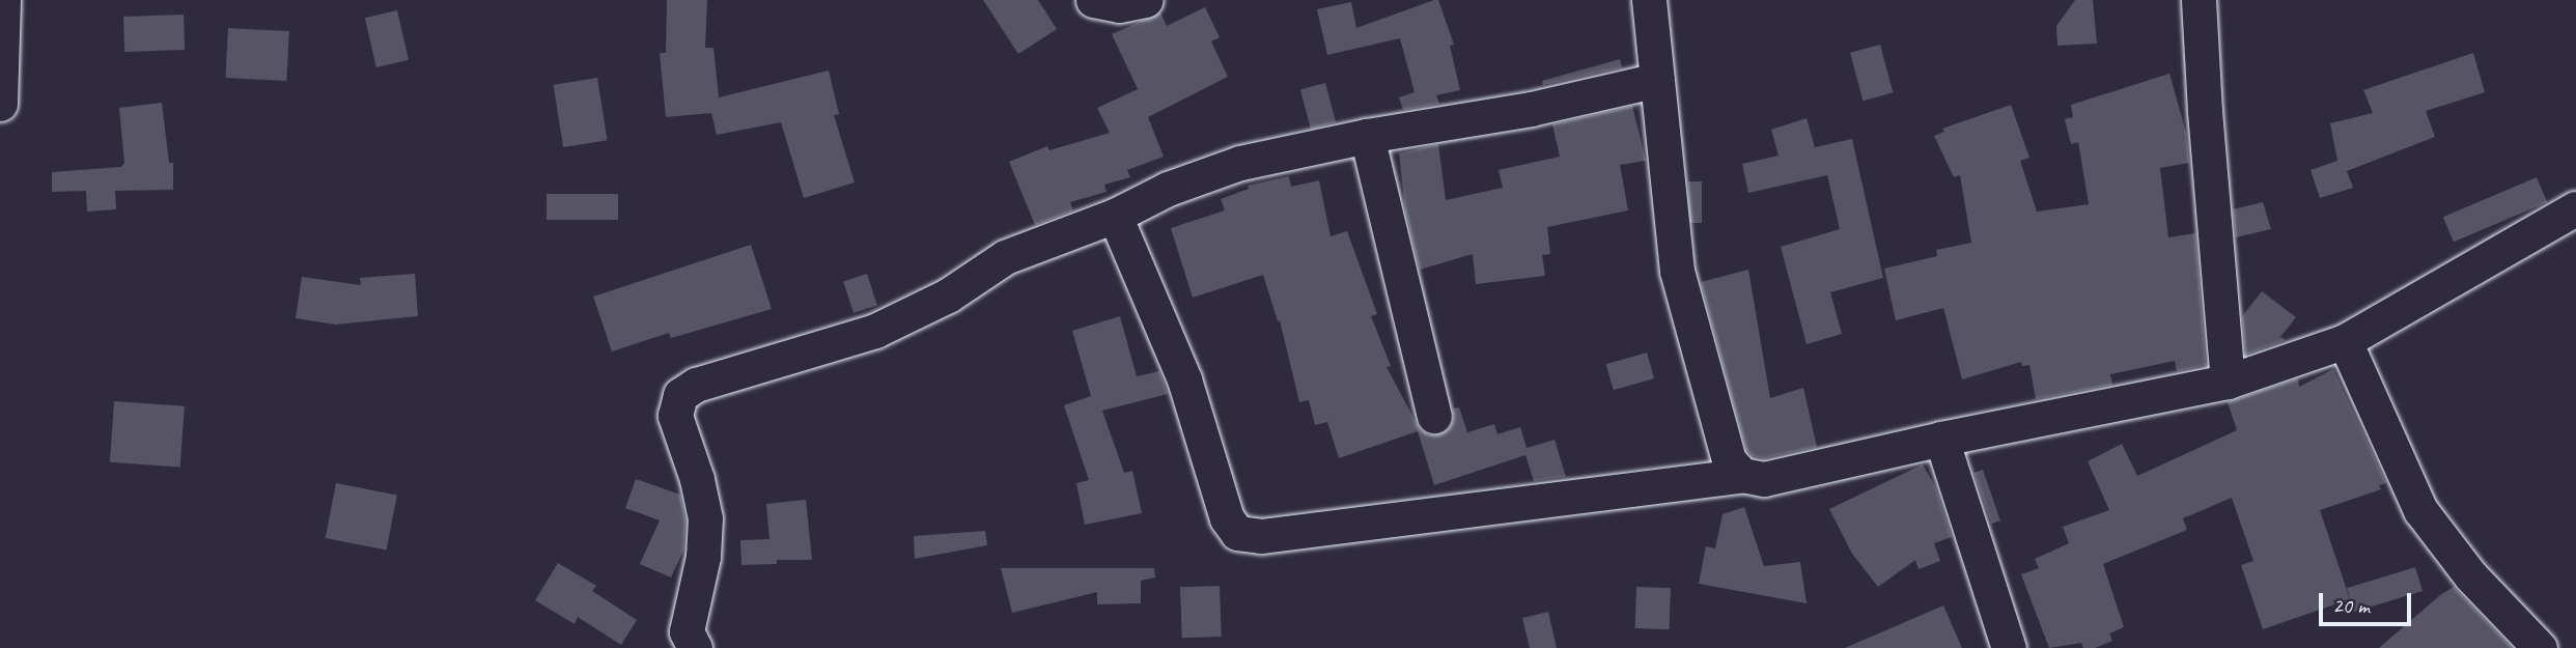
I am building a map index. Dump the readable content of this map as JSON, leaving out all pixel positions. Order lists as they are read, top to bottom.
{
  "scale_bar": "20 m"
}
